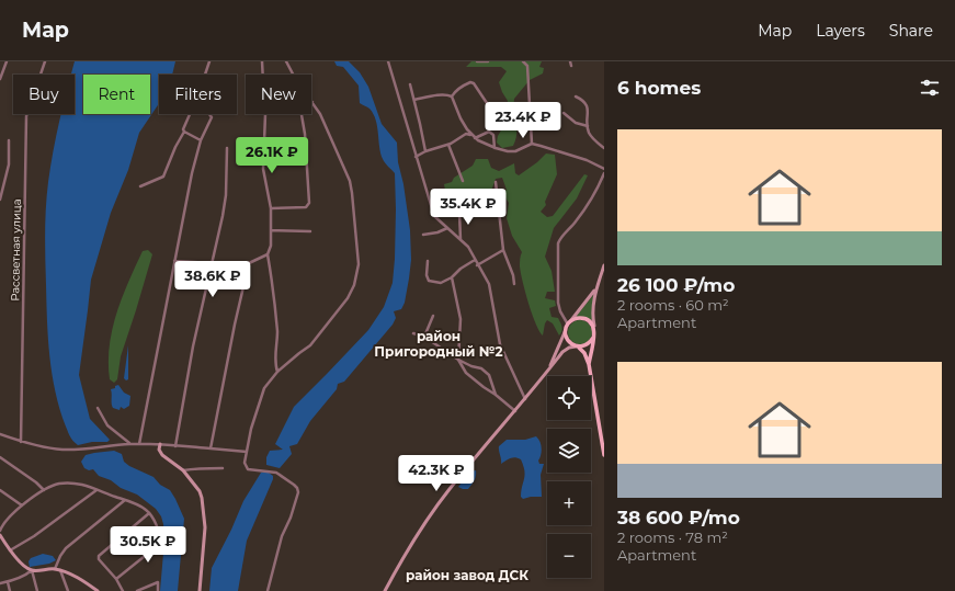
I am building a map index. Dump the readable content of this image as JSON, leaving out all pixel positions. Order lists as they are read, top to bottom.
{
  "streets": {
    "street": ["Рассветная улица"]
  },
  "districts": ["район Пригородный №2", "район завод ДСК"],
  "page": {
    "header": "Map",
    "nav": ["Map", "Layers", "Share"],
    "heading": "6 homes",
    "chip": [
      "Buy",
      "Rent",
      "Filters",
      "New"
    ],
    "price": [
      "23.4K ₽",
      "26.1K ₽",
      "35.4K ₽",
      "38.6K ₽",
      "42.3K ₽",
      "30.5K ₽"
    ],
    "list": [
      {
        "name": "26 100 ₽/mo",
        "note": "2 rooms · 60 m² · Apartment"
      },
      {
        "name": "38 600 ₽/mo",
        "note": "2 rooms · 78 m² · Apartment"
      }
    ],
    "map_buttons": ["+", "−"]
  }
}
